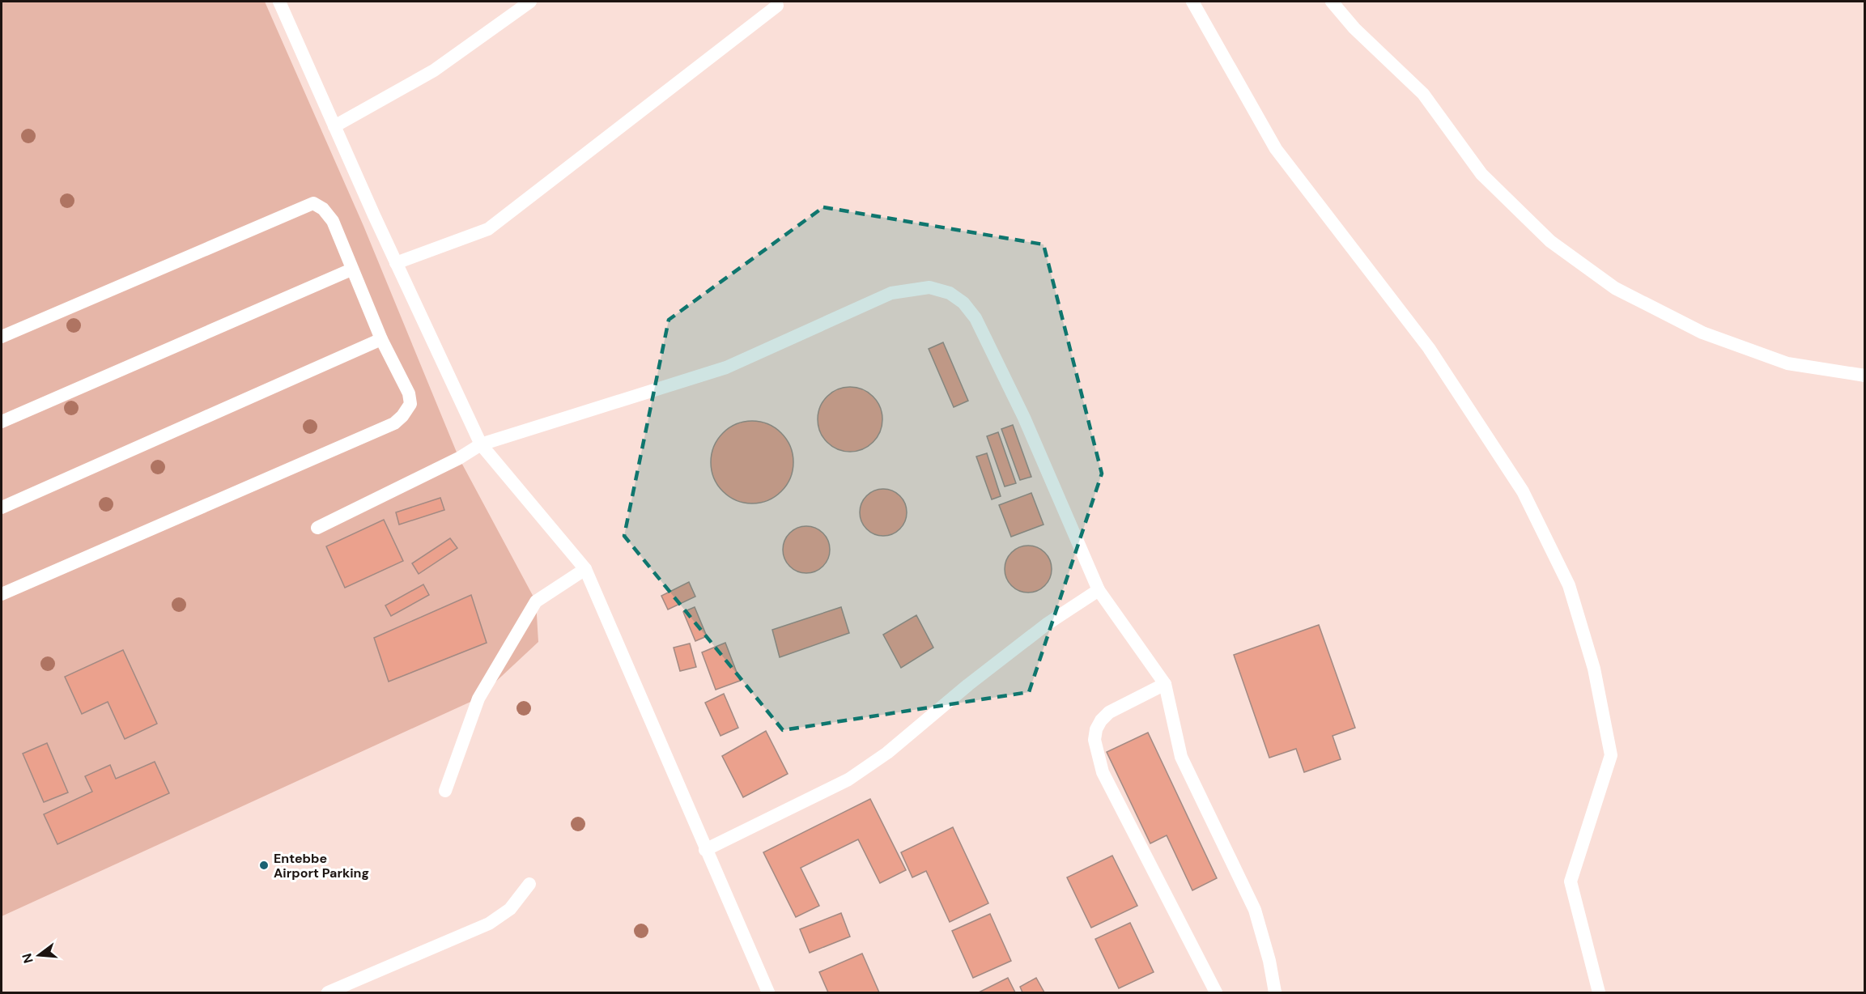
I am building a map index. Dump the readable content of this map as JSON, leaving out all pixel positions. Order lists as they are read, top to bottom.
{
  "places": ["Entebbe Airport Parking"],
  "north": "left"
}
